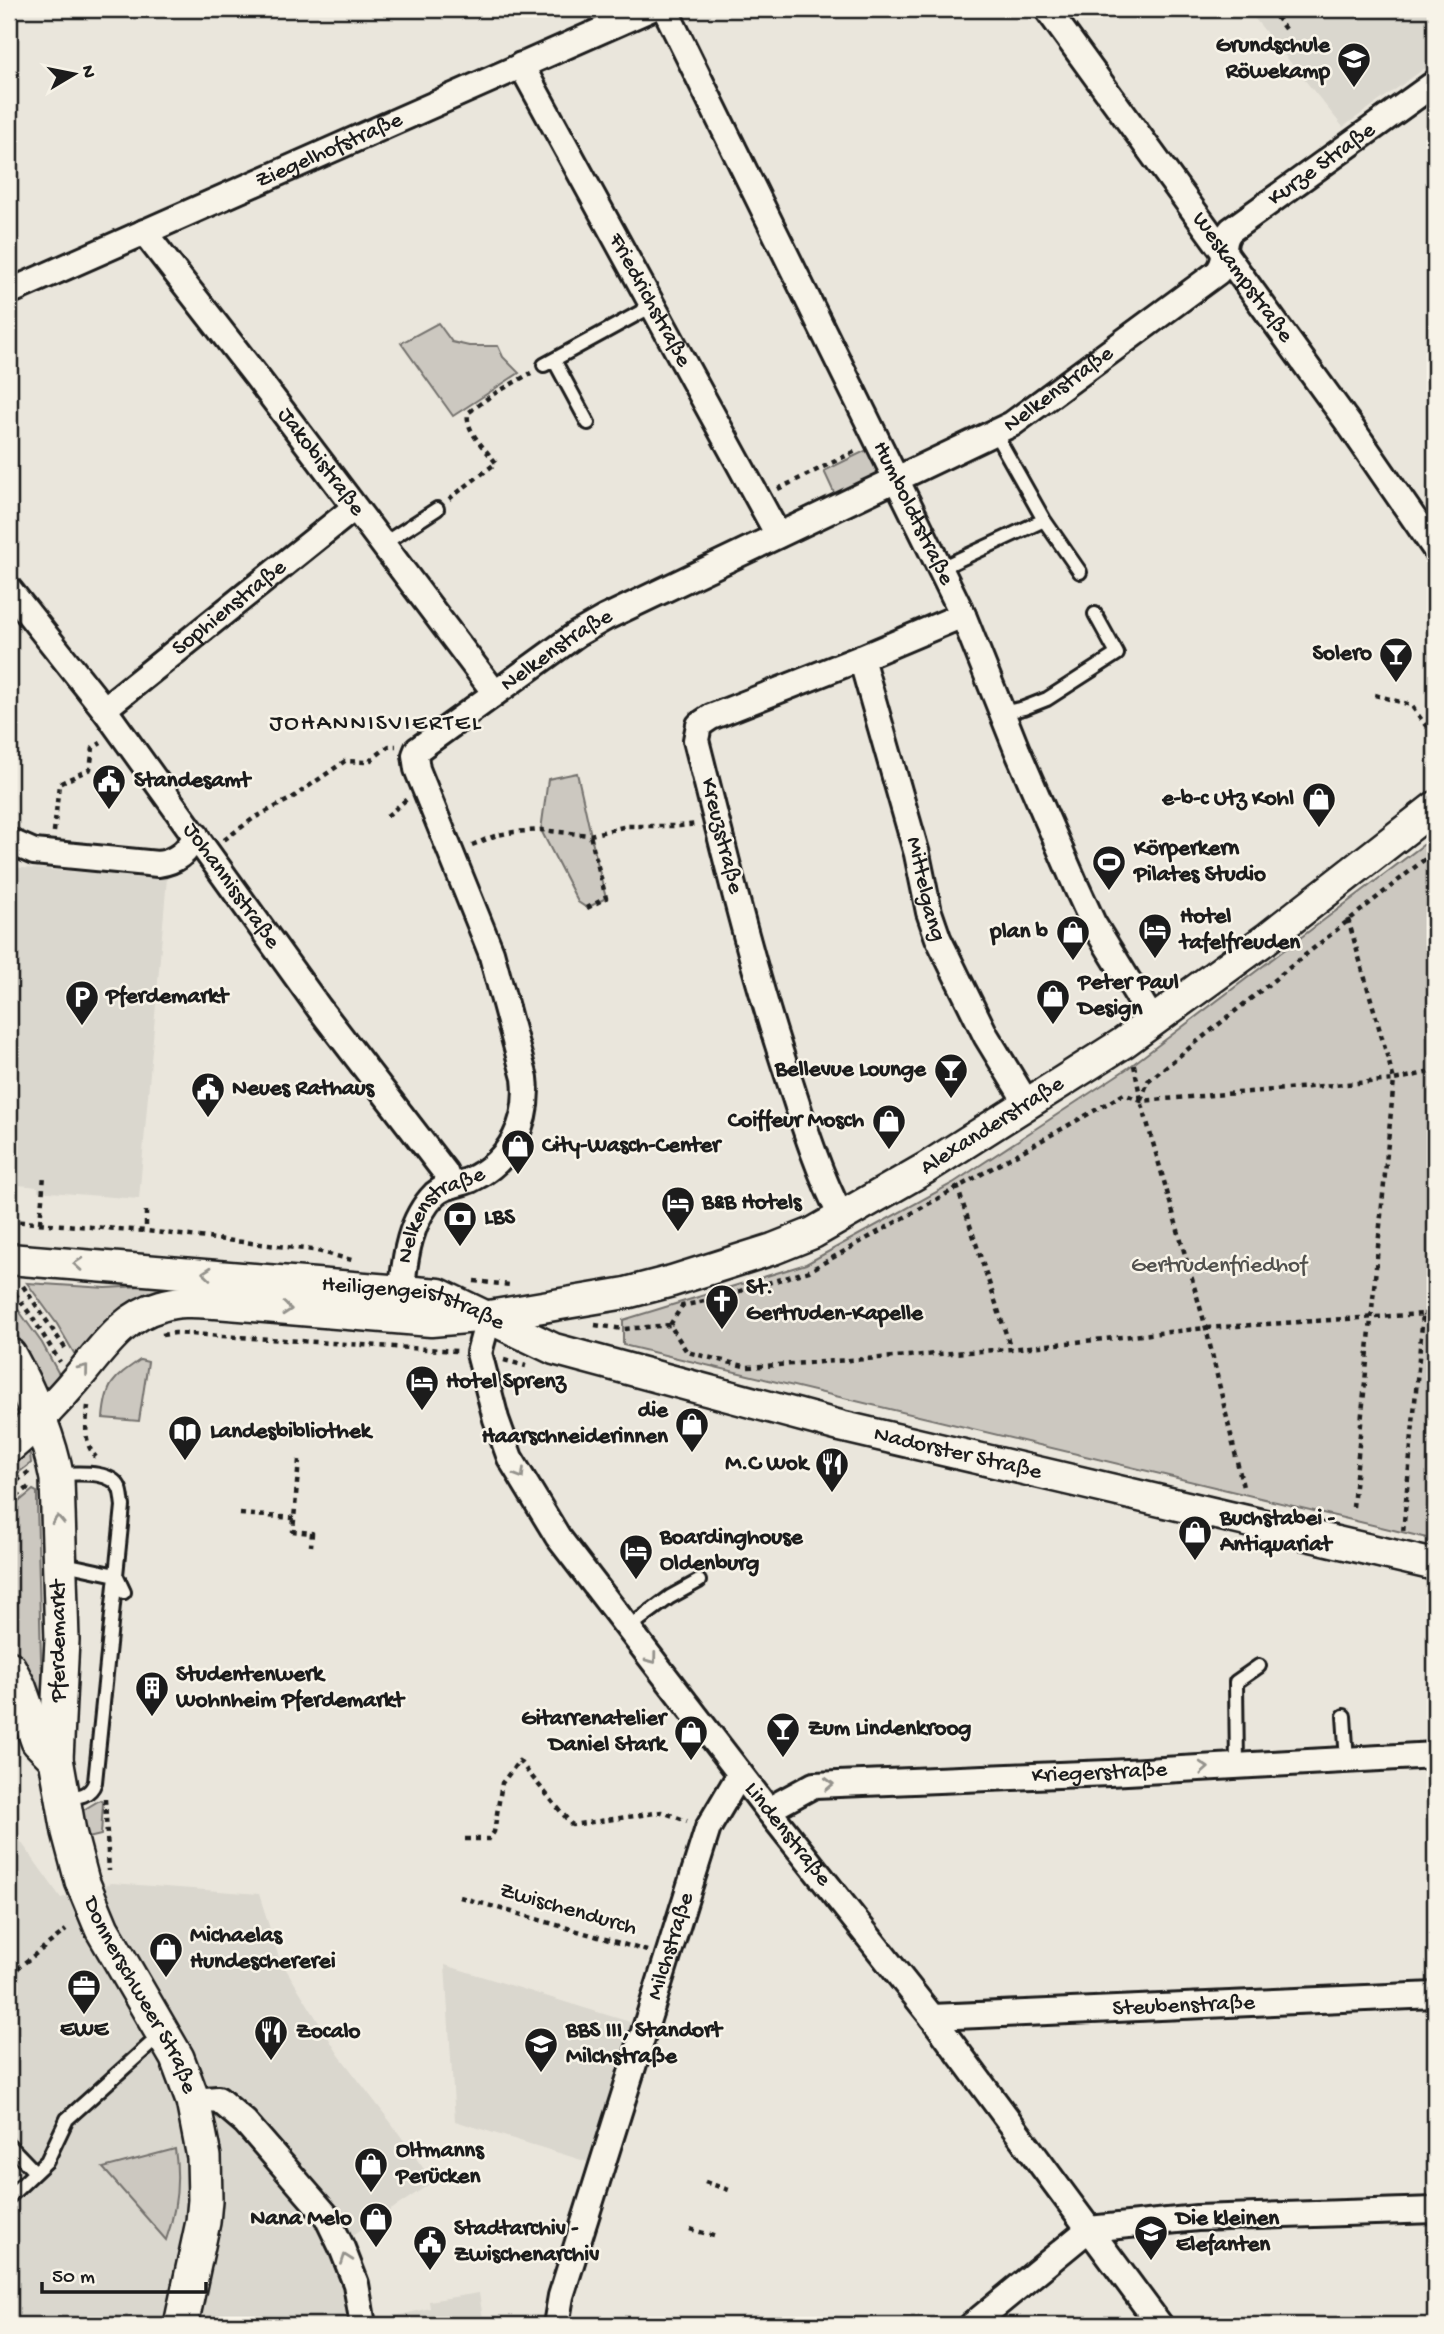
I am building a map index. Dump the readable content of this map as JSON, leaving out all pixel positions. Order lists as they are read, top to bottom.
{
  "streets": {
    "main road": ["Pferdemarkt", "Donnerschweer Straße"],
    "street": [
      "Ziegelhofstraße",
      "Kurze Straße",
      "Weskampstraße",
      "Friedrichstraße",
      "Nelkenstraße",
      "Jakobistraße",
      "Humboldtstraße",
      "Sophienstraße",
      "Kreuzstraße",
      "Johannisstraße",
      "Mittelgang",
      "Alexanderstraße",
      "Heiligengeiststraße",
      "Nadorster Straße",
      "Kriegerstraße",
      "Lindenstraße",
      "Milchstraße",
      "Steubenstraße"
    ],
    "path": ["Zwischendurch"]
  },
  "crossings": [
    ["Ziegelhofstraße", "Friedrichstraße"],
    ["Ziegelhofstraße", "Jakobistraße"],
    ["Kurze Straße", "Weskampstraße"],
    ["Kurze Straße", "Nelkenstraße"],
    ["Weskampstraße", "Nelkenstraße"],
    ["Friedrichstraße", "Nelkenstraße"],
    ["Nelkenstraße", "Jakobistraße"],
    ["Nelkenstraße", "Humboldtstraße"],
    ["Nelkenstraße", "Johannisstraße"],
    ["Nelkenstraße", "Heiligengeiststraße"],
    ["Jakobistraße", "Sophienstraße"],
    ["Humboldtstraße", "Kreuzstraße"],
    ["Humboldtstraße", "Alexanderstraße"],
    ["Sophienstraße", "Johannisstraße"],
    ["Kreuzstraße", "Mittelgang"],
    ["Kreuzstraße", "Alexanderstraße"],
    ["Mittelgang", "Alexanderstraße"],
    ["Alexanderstraße", "Heiligengeiststraße"],
    ["Alexanderstraße", "Nadorster Straße"],
    ["Alexanderstraße", "Lindenstraße"],
    ["Heiligengeiststraße", "Nadorster Straße"],
    ["Heiligengeiststraße", "Pferdemarkt"],
    ["Heiligengeiststraße", "Lindenstraße"],
    ["Nadorster Straße", "Lindenstraße"],
    ["Pferdemarkt", "Donnerschweer Straße"],
    ["Kriegerstraße", "Lindenstraße"],
    ["Lindenstraße", "Milchstraße"],
    ["Lindenstraße", "Steubenstraße"],
    ["Zwischendurch", "Milchstraße"]
  ],
  "one_way": ["Kriegerstraße", "Lindenstraße", "Donnerschweer Straße"],
  "districts": ["JOHANNISVIERTEL"],
  "parks": ["Gertrudenfriedhof"],
  "places": {
    "school or university": ["Grundschule Röwekamp", "BBS III, Standort Milchstraße", "Die kleinen Elefanten"],
    "bar": ["Solero", "Bellevue Lounge", "Zum Lindenkroog"],
    "public building": ["Standesamt", "Neues Rathaus", "Stadtarchiv - Zwischenarchiv"],
    "shop": [
      "e-b-c Utz Kohl",
      "plan b",
      "Peter Paul Design",
      "Coiffeur Mosch",
      "City-Wasch-Center",
      "die Haarschneiderinnen",
      "Buchstabei - Antiquariat",
      "Gitarrenatelier Daniel Stark",
      "Michaelas Hundeschererei",
      "Oltmanns Perücken",
      "Nana Melo"
    ],
    "sports": ["Körperkern Pilates Studio"],
    "hotel": [
      "Hotel tafelfreuden",
      "B&B Hotels",
      "Hotel Sprenz",
      "Boardinghouse Oldenburg"
    ],
    "parking": ["Pferdemarkt"],
    "bank": ["LBS"],
    "church": ["St. Gertruden-Kapelle"],
    "library": ["Landesbibliothek"],
    "restaurant": ["M.C Wok", "Zocalo"],
    "building": ["Studentenwerk Wohnheim Pferdemarkt"],
    "office": ["EWE"]
  },
  "scale_bar": "50 m",
  "north": "right"
}
